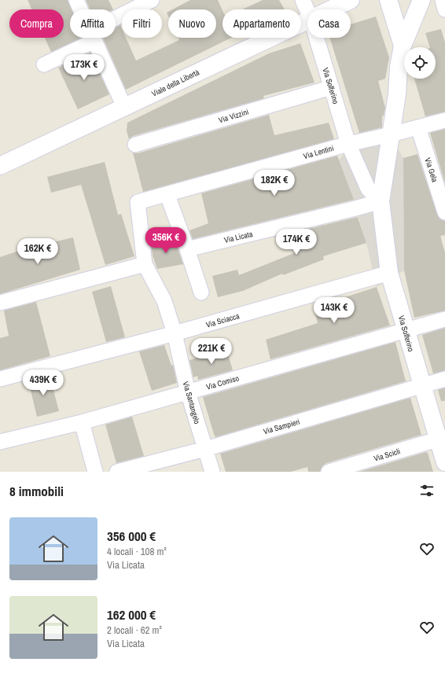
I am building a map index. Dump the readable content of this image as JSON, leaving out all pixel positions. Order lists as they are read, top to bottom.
{
  "streets": {
    "street": [
      "Viale della Libertà",
      "Via Solferino",
      "Via Vizzini",
      "Via Lentini",
      "Via Gela",
      "Via Licata",
      "Via Sciacca",
      "Via Comiso",
      "Via Santangelo",
      "Via Sampieri",
      "Via Scicli"
    ]
  },
  "crossings": [
    ["Via Solferino", "Via Vizzini"],
    ["Via Solferino", "Via Lentini"],
    ["Via Solferino", "Via Licata"],
    ["Via Solferino", "Via Sciacca"],
    ["Via Solferino", "Via Comiso"],
    ["Via Solferino", "Via Sampieri"],
    ["Via Solferino", "Via Scicli"],
    ["Via Lentini", "Via Gela"],
    ["Via Lentini", "Via Santangelo"],
    ["Via Sciacca", "Via Santangelo"],
    ["Via Comiso", "Via Santangelo"],
    ["Via Santangelo", "Via Sampieri"]
  ],
  "page": {
    "chip": [
      "Compra",
      "Affitta",
      "Filtri",
      "Nuovo",
      "Appartamento",
      "Casa"
    ],
    "price": [
      "173K €",
      "182K €",
      "356K €",
      "174K €",
      "162K €",
      "143K €",
      "221K €",
      "439K €"
    ],
    "heading": "8 immobili",
    "list": [
      {
        "name": "356 000 €",
        "note": "4 locali · 108 m² · Via Licata"
      },
      {
        "name": "162 000 €",
        "note": "2 locali · 62 m² · Via Licata"
      }
    ]
  }
}
